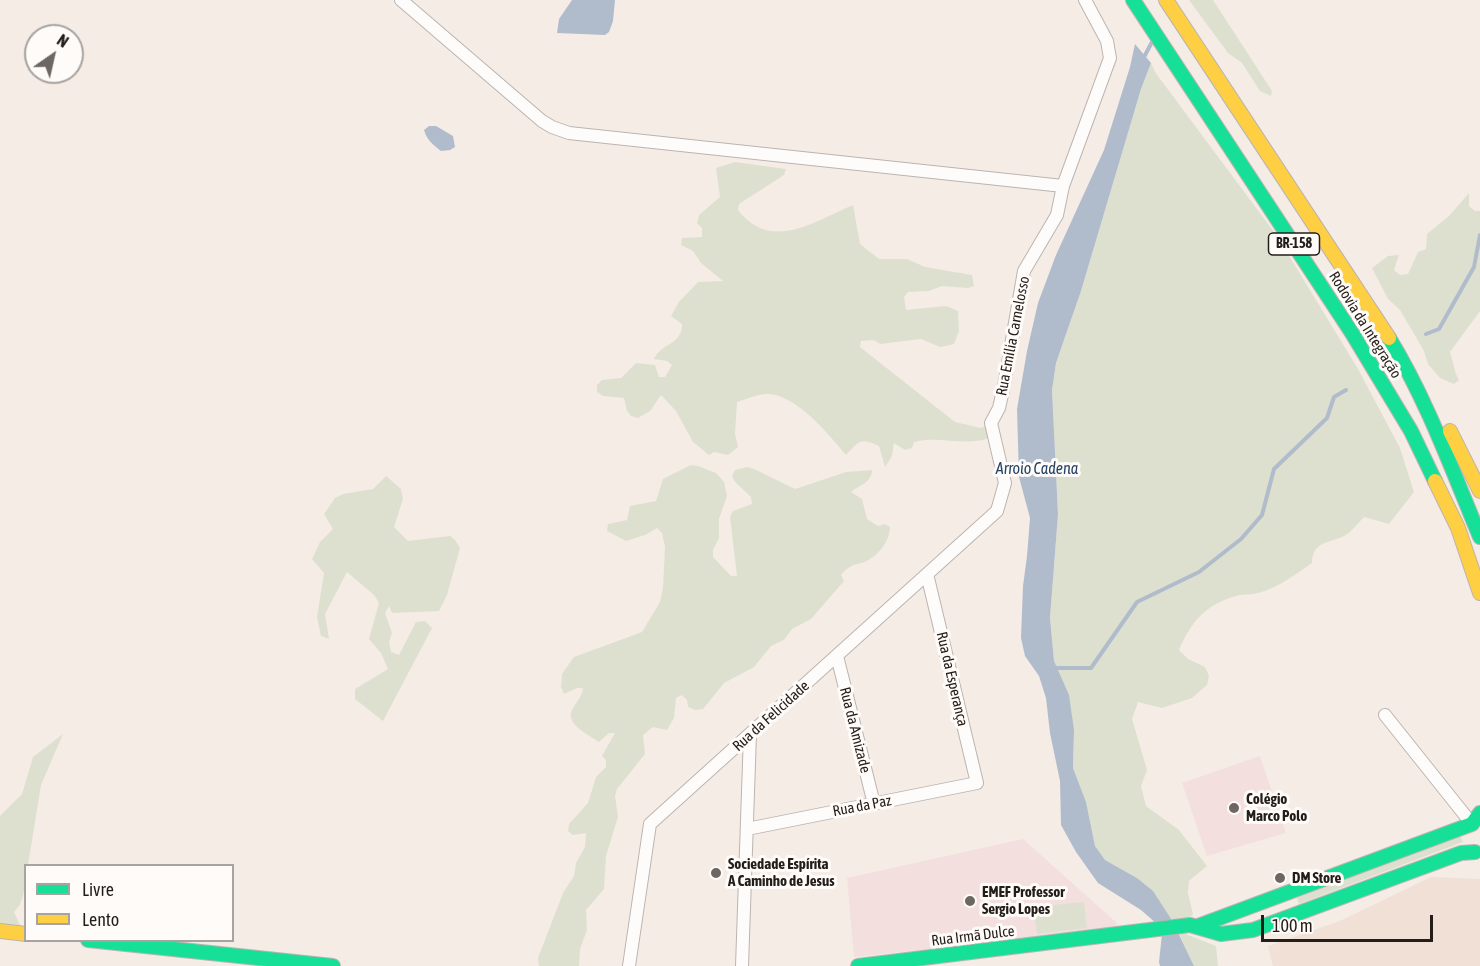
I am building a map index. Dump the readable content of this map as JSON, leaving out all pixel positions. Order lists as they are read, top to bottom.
{
  "streets": {
    "main road": ["BR-158", "Rodovia da Integração", "Rua Irmã Dulce"],
    "street": [
      "Rua Emília Carnelosso",
      "Rua da Esperança",
      "Rua da Felicidade",
      "Rua da Amizade",
      "Rua da Paz"
    ]
  },
  "crossings": [
    ["Rua Emília Carnelosso", "Rua da Felicidade"],
    ["Rua da Esperança", "Rua da Felicidade"],
    ["Rua da Esperança", "Rua da Paz"],
    ["Rua da Felicidade", "Rua da Amizade"],
    ["Rua da Amizade", "Rua da Paz"]
  ],
  "water": ["Arroio Cadena"],
  "places": [
    "Colégio Marco Polo",
    "Sociedade Espírita A Caminho de Jesus",
    "DM Store",
    "EMEF Professor Sergio Lopes"
  ],
  "legend": ["Livre", "Lento"],
  "scale_bar": "100 m",
  "north": "top right"
}
